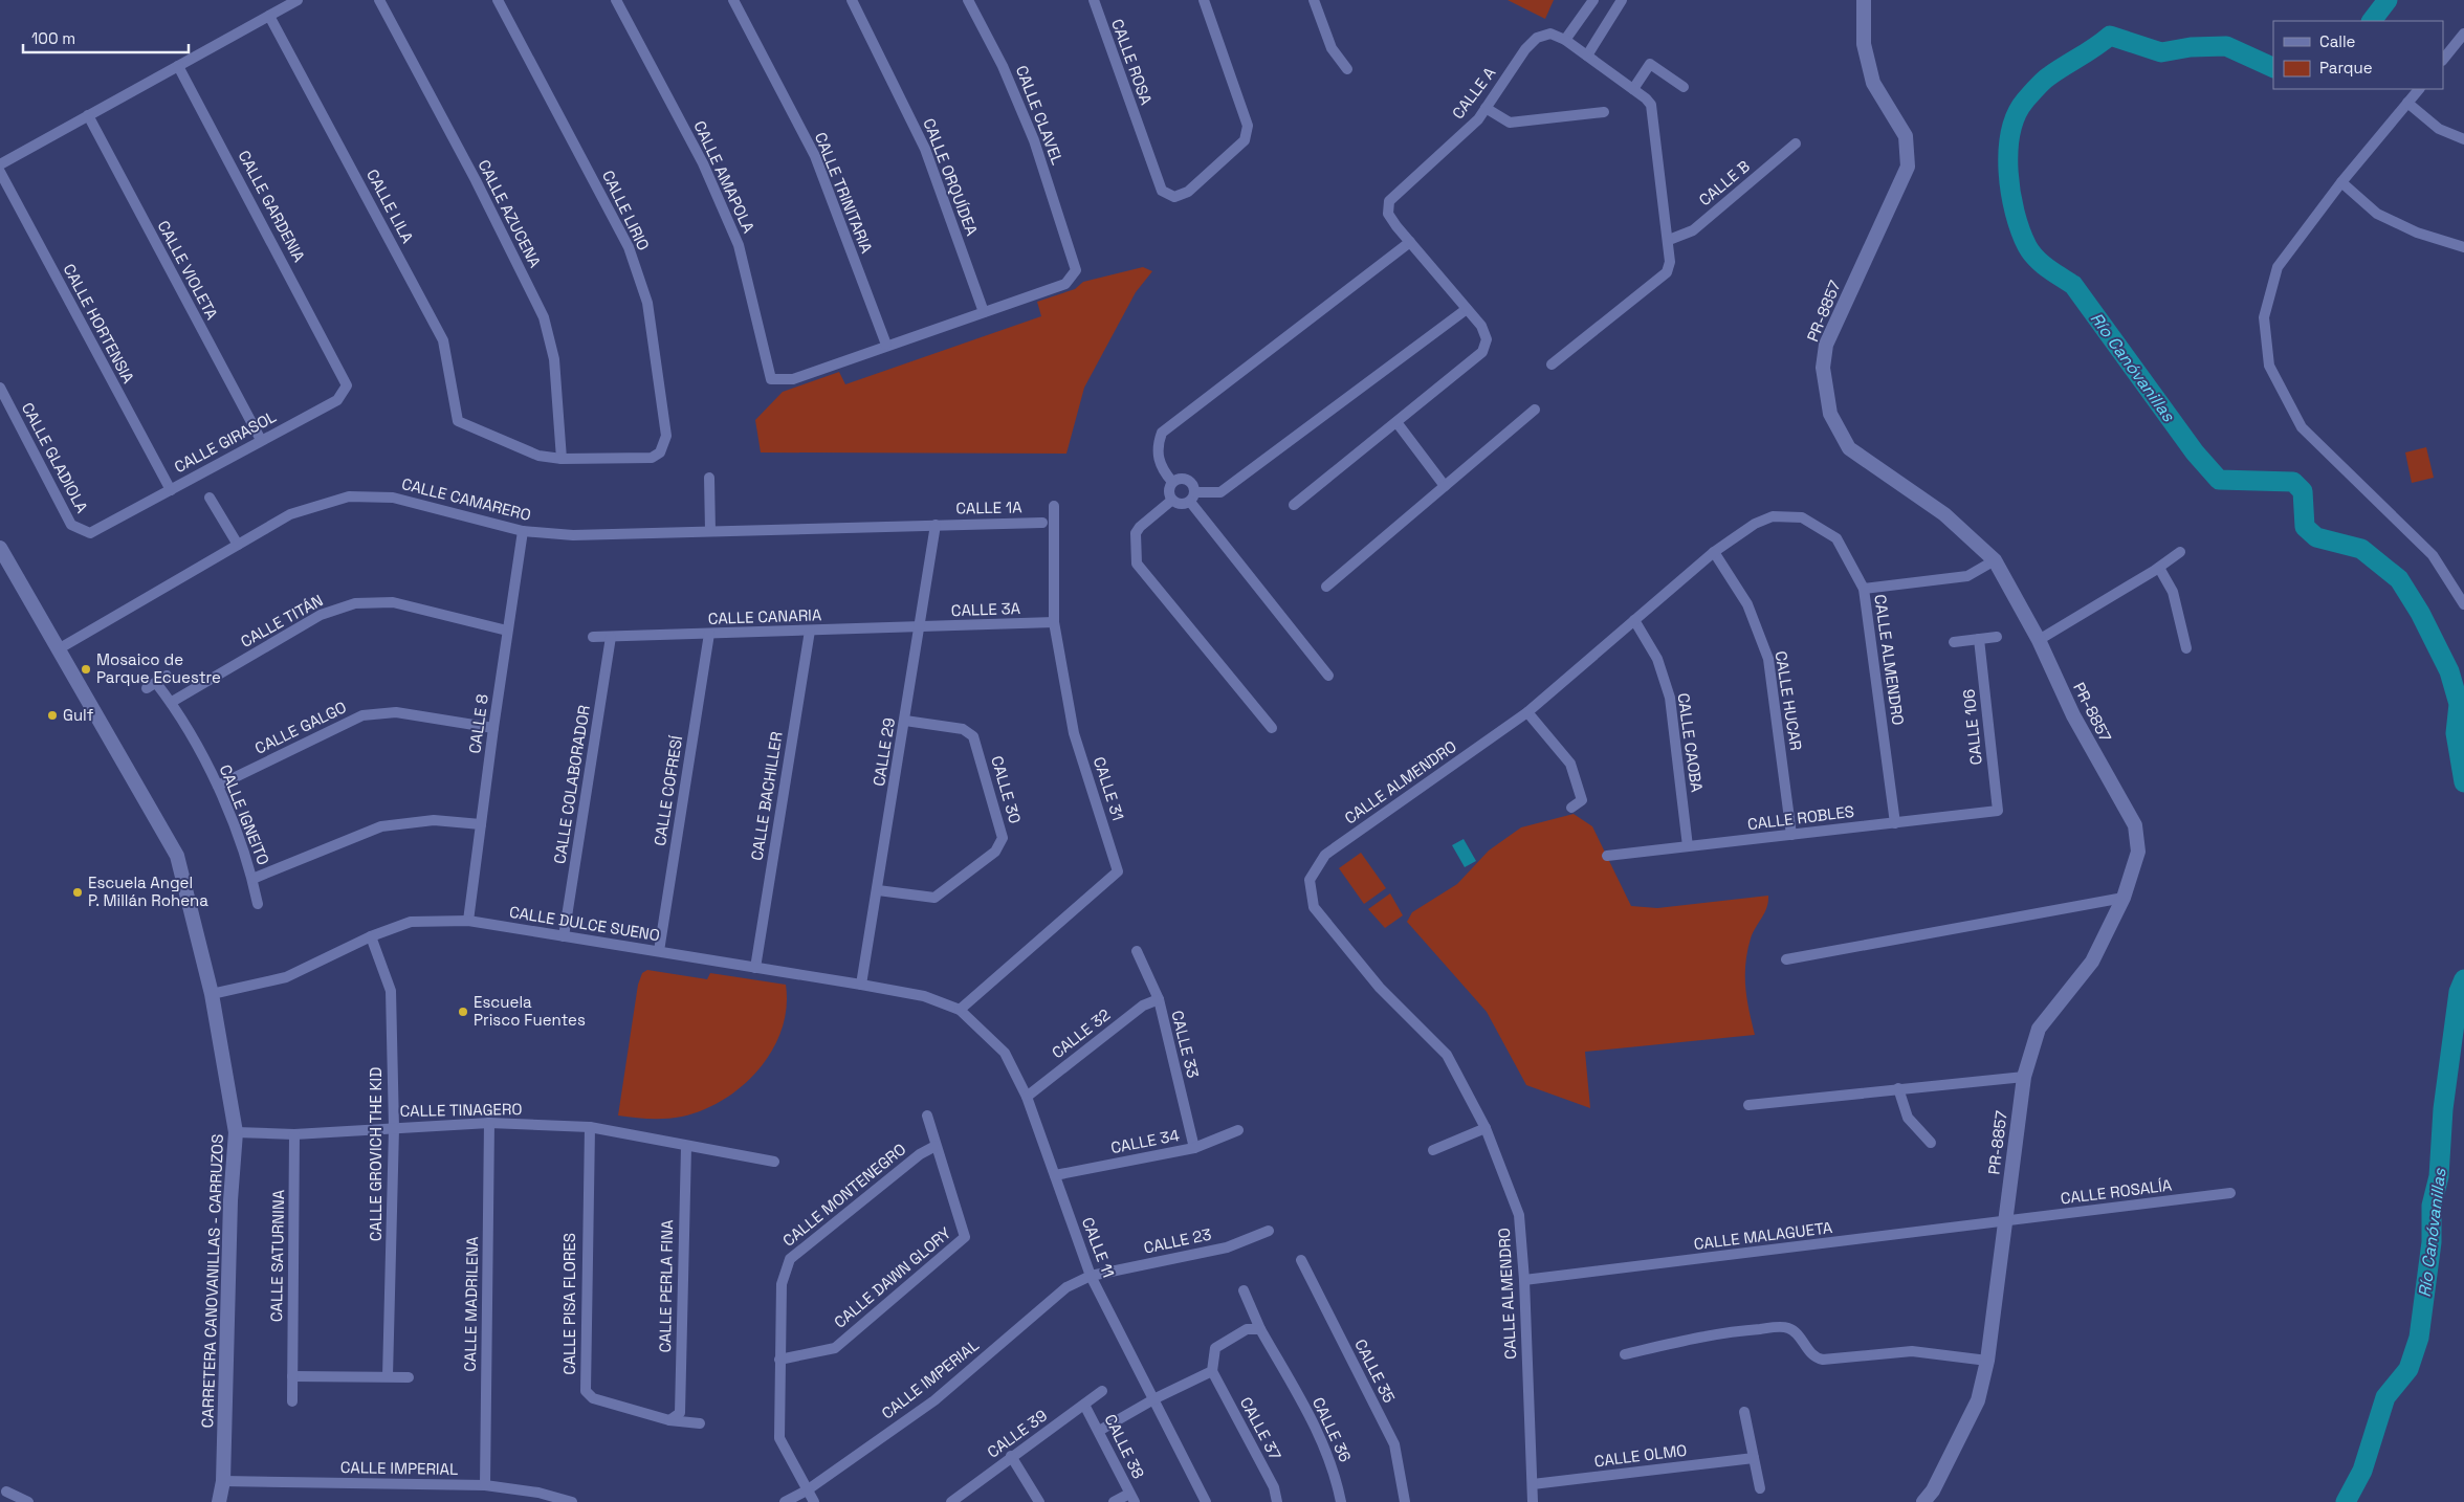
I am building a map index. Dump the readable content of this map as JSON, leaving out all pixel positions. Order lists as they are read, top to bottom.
{
  "streets": {
    "street": [
      "CALLE ROSA",
      "CALLE A",
      "CALLE CLAVEL",
      "CALLE AMAPOLA",
      "CALLE ORQUÍDEA",
      "CALLE B",
      "CALLE TRINITARIA",
      "CALLE GARDENIA",
      "CALLE LILA",
      "CALLE LIRIO",
      "CALLE AZUCENA",
      "CALLE VIOLETA",
      "PR-8857",
      "CALLE HORTENSIA",
      "CALLE GIRASOL",
      "CALLE GLADIOLA",
      "CALLE CAMARERO",
      "CALLE 1A",
      "CALLE 3A",
      "CALLE CANARIA",
      "CALLE TITÁN",
      "CALLE ALMENDRO",
      "CALLE HUCAR",
      "CALLE 8",
      "CALLE 106",
      "CALLE GALGO",
      "CALLE CAOBA",
      "CALLE 29",
      "CALLE COLABORADOR",
      "CALLE 31",
      "CALLE 30",
      "CALLE COFRESÍ",
      "CALLE BACHILLER",
      "CALLE IGNEITO",
      "CALLE ROBLES",
      "CALLE DULCE SUENO",
      "CALLE 32",
      "CALLE 33",
      "CALLE TINAGERO",
      "CALLE 34",
      "CALLE GROVICH THE KID",
      "CALLE ROSALÍA",
      "CALLE MONTENEGRO",
      "CALLE MALAGUETA",
      "CALLE 23",
      "CALLE 11",
      "CALLE SATURNINA",
      "CALLE DAWN GLORY",
      "CARRETERA CANOVANILLAS - CARRUZOS",
      "CALLE PERLA FINA",
      "CALLE MADRILENA",
      "CALLE PISA FLORES",
      "CALLE 35",
      "CALLE IMPERIAL",
      "CALLE 37",
      "CALLE 36",
      "CALLE 39",
      "CALLE 38",
      "CALLE OLMO"
    ]
  },
  "crossings": [
    ["CALLE A", "CALLE B"],
    ["CALLE CLAVEL", "CALLE ORQUÍDEA"],
    ["CALLE AMAPOLA", "CALLE TRINITARIA"],
    ["CALLE GARDENIA", "CALLE GIRASOL"],
    ["CALLE LILA", "CALLE LIRIO"],
    ["CALLE LILA", "CALLE AZUCENA"],
    ["CALLE LIRIO", "CALLE AZUCENA"],
    ["CALLE VIOLETA", "CALLE GIRASOL"],
    ["PR-8857", "CALLE ROSALÍA"],
    ["PR-8857", "CALLE MALAGUETA"],
    ["CALLE HORTENSIA", "CALLE GIRASOL"],
    ["CALLE GIRASOL", "CALLE GLADIOLA"],
    ["CALLE CAMARERO", "CALLE 1A"],
    ["CALLE CAMARERO", "CALLE 8"],
    ["CALLE CAMARERO", "CALLE 29"],
    ["CALLE CAMARERO", "CARRETERA CANOVANILLAS - CARRUZOS"],
    ["CALLE 1A", "CALLE 29"],
    ["CALLE 3A", "CALLE CANARIA"],
    ["CALLE 3A", "CALLE 29"],
    ["CALLE 3A", "CALLE 31"],
    ["CALLE CANARIA", "CALLE 29"],
    ["CALLE CANARIA", "CALLE COLABORADOR"],
    ["CALLE CANARIA", "CALLE COFRESÍ"],
    ["CALLE CANARIA", "CALLE BACHILLER"],
    ["CALLE TITÁN", "CALLE 8"],
    ["CALLE TITÁN", "CALLE IGNEITO"],
    ["CALLE ALMENDRO", "CALLE HUCAR"],
    ["CALLE ALMENDRO", "CALLE CAOBA"],
    ["CALLE ALMENDRO", "CALLE ROBLES"],
    ["CALLE ALMENDRO", "CALLE MALAGUETA"],
    ["CALLE ALMENDRO", "CALLE OLMO"],
    ["CALLE HUCAR", "CALLE ROBLES"],
    ["CALLE 8", "CALLE GALGO"],
    ["CALLE 8", "CALLE DULCE SUENO"],
    ["CALLE 106", "CALLE ROBLES"],
    ["CALLE GALGO", "CALLE IGNEITO"],
    ["CALLE CAOBA", "CALLE ROBLES"],
    ["CALLE 29", "CALLE 30"],
    ["CALLE 29", "CALLE DULCE SUENO"],
    ["CALLE COLABORADOR", "CALLE DULCE SUENO"],
    ["CALLE 31", "CALLE DULCE SUENO"],
    ["CALLE 31", "CALLE 11"],
    ["CALLE COFRESÍ", "CALLE DULCE SUENO"],
    ["CALLE BACHILLER", "CALLE DULCE SUENO"],
    ["CALLE DULCE SUENO", "CALLE GROVICH THE KID"],
    ["CALLE DULCE SUENO", "CALLE 11"],
    ["CALLE DULCE SUENO", "CARRETERA CANOVANILLAS - CARRUZOS"],
    ["CALLE 32", "CALLE 33"],
    ["CALLE 32", "CALLE 11"],
    ["CALLE 33", "CALLE 34"],
    ["CALLE TINAGERO", "CALLE GROVICH THE KID"],
    ["CALLE TINAGERO", "CALLE SATURNINA"],
    ["CALLE TINAGERO", "CARRETERA CANOVANILLAS - CARRUZOS"],
    ["CALLE TINAGERO", "CALLE PERLA FINA"],
    ["CALLE TINAGERO", "CALLE MADRILENA"],
    ["CALLE TINAGERO", "CALLE PISA FLORES"],
    ["CALLE 34", "CALLE 11"],
    ["CALLE ROSALÍA", "CALLE MALAGUETA"],
    ["CALLE MONTENEGRO", "CALLE DAWN GLORY"],
    ["CALLE MONTENEGRO", "CALLE IMPERIAL"],
    ["CALLE 23", "CALLE 11"],
    ["CALLE 23", "CALLE IMPERIAL"],
    ["CALLE 11", "CALLE IMPERIAL"],
    ["CARRETERA CANOVANILLAS - CARRUZOS", "CALLE IMPERIAL"],
    ["CALLE PERLA FINA", "CALLE PISA FLORES"],
    ["CALLE MADRILENA", "CALLE IMPERIAL"],
    ["CALLE 39", "CALLE 38"]
  ],
  "water": ["Río Canóvanillas"],
  "places": [
    "Mosaico de Parque Ecuestre",
    "Gulf",
    "Escuela Angel P. Millán Rohena",
    "Escuela Prisco Fuentes"
  ],
  "legend": ["Calle", "Parque"],
  "scale_bar": "100 m"
}
